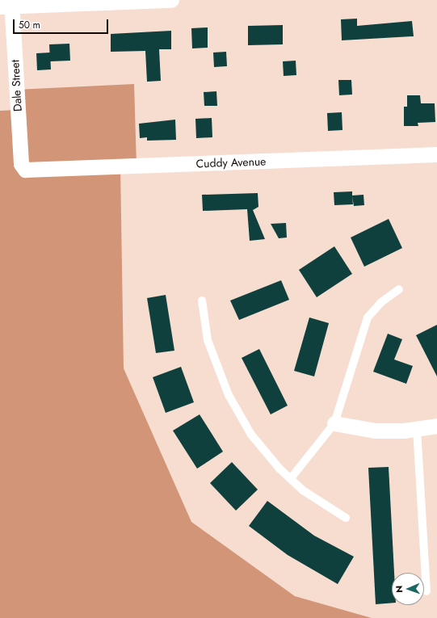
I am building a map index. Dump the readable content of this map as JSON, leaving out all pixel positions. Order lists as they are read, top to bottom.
{
  "streets": {
    "street": ["Dale Street", "Cuddy Avenue"]
  },
  "crossings": [
    ["Dale Street", "Cuddy Avenue"]
  ],
  "scale_bar": "50 m",
  "north": "left"
}
